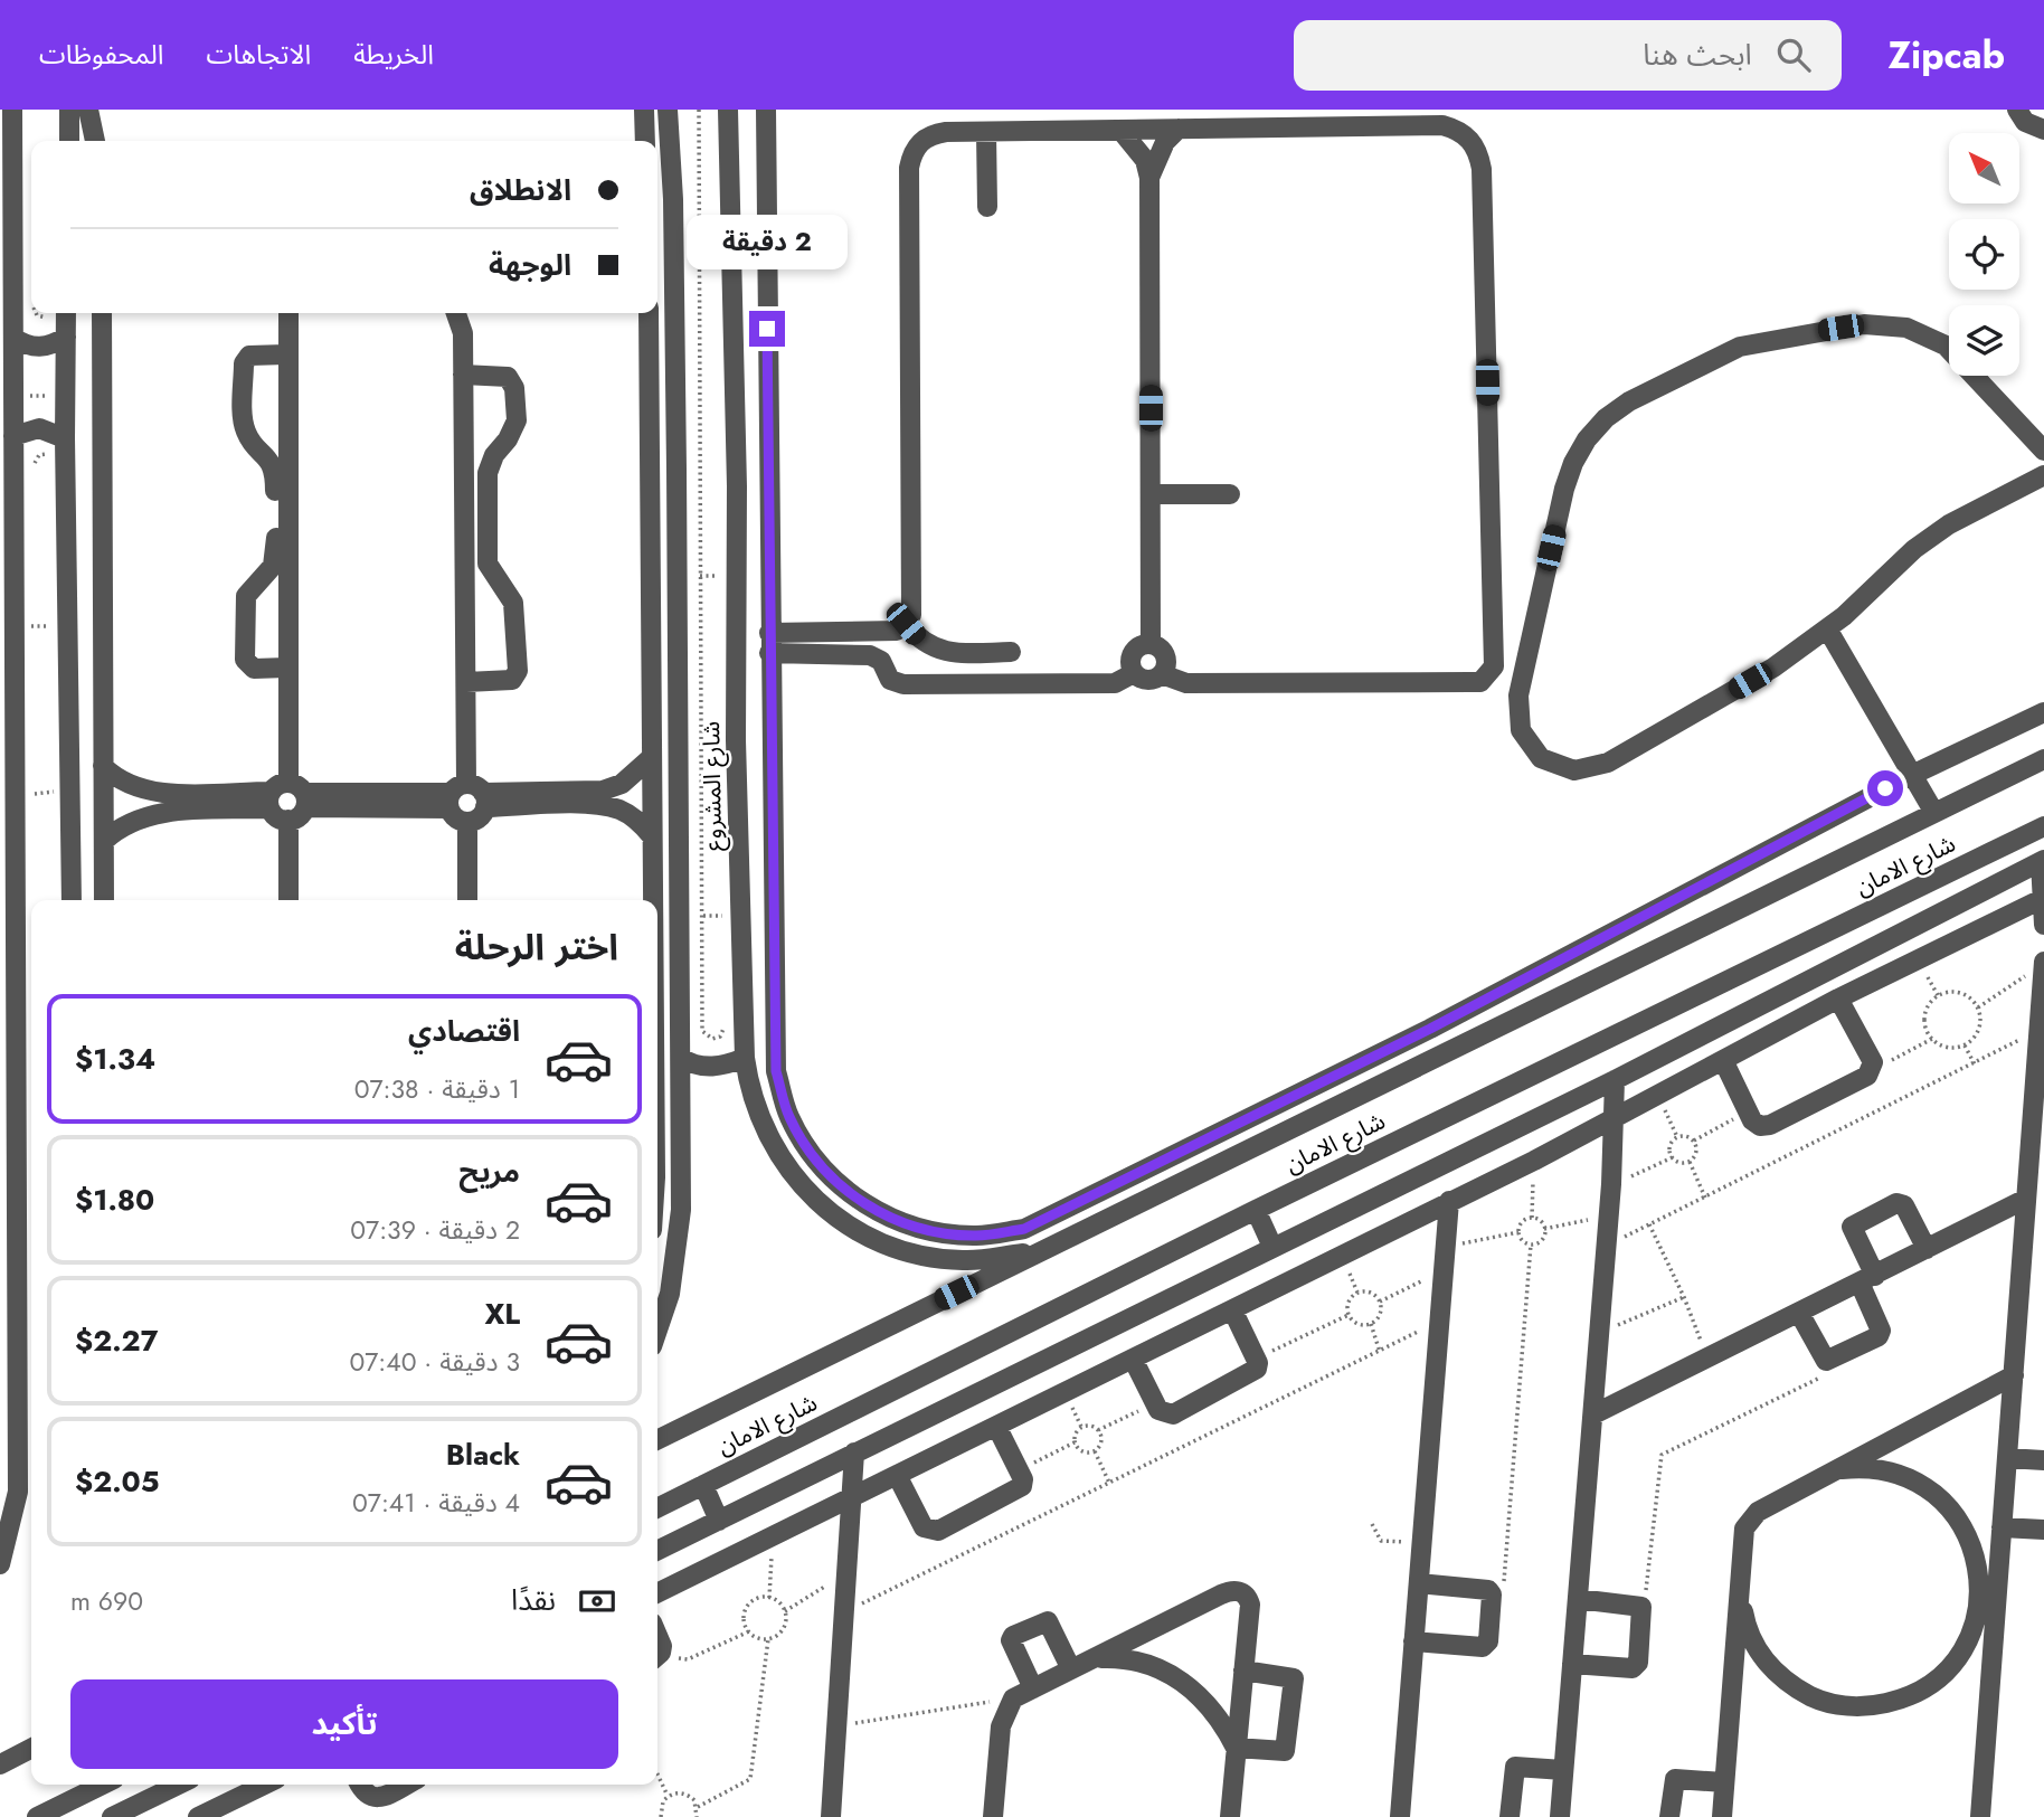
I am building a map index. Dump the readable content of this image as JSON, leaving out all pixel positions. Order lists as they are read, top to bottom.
{
  "streets": {
    "street": ["شارع المشروع", "شارع الامان"]
  },
  "crossings": [
    ["شارع المشروع", "شارع الامان"]
  ],
  "north": "top left",
  "page": {
    "header": "Zipcab",
    "search": "ابحث هنا",
    "nav": ["الخريطة", "الاتجاهات", "المحفوظات"],
    "banner": ["الانطلاق", "الوجهة"],
    "bubble": "2 دقيقة",
    "heading": "اختر الرحلة",
    "list": [
      {
        "name": "اقتصادي",
        "note": "1 دقيقة · 07:38",
        "value": "$1.34"
      },
      {
        "name": "مريح",
        "note": "2 دقيقة · 07:39",
        "value": "$1.80"
      },
      {
        "name": "XL",
        "note": "3 دقيقة · 07:40",
        "value": "$2.27"
      },
      {
        "name": "Black",
        "note": "4 دقيقة · 07:41",
        "value": "$2.05"
      }
    ],
    "pay": ["نقدًا", "690 m"],
    "buttons": "تأكيد"
  }
}
